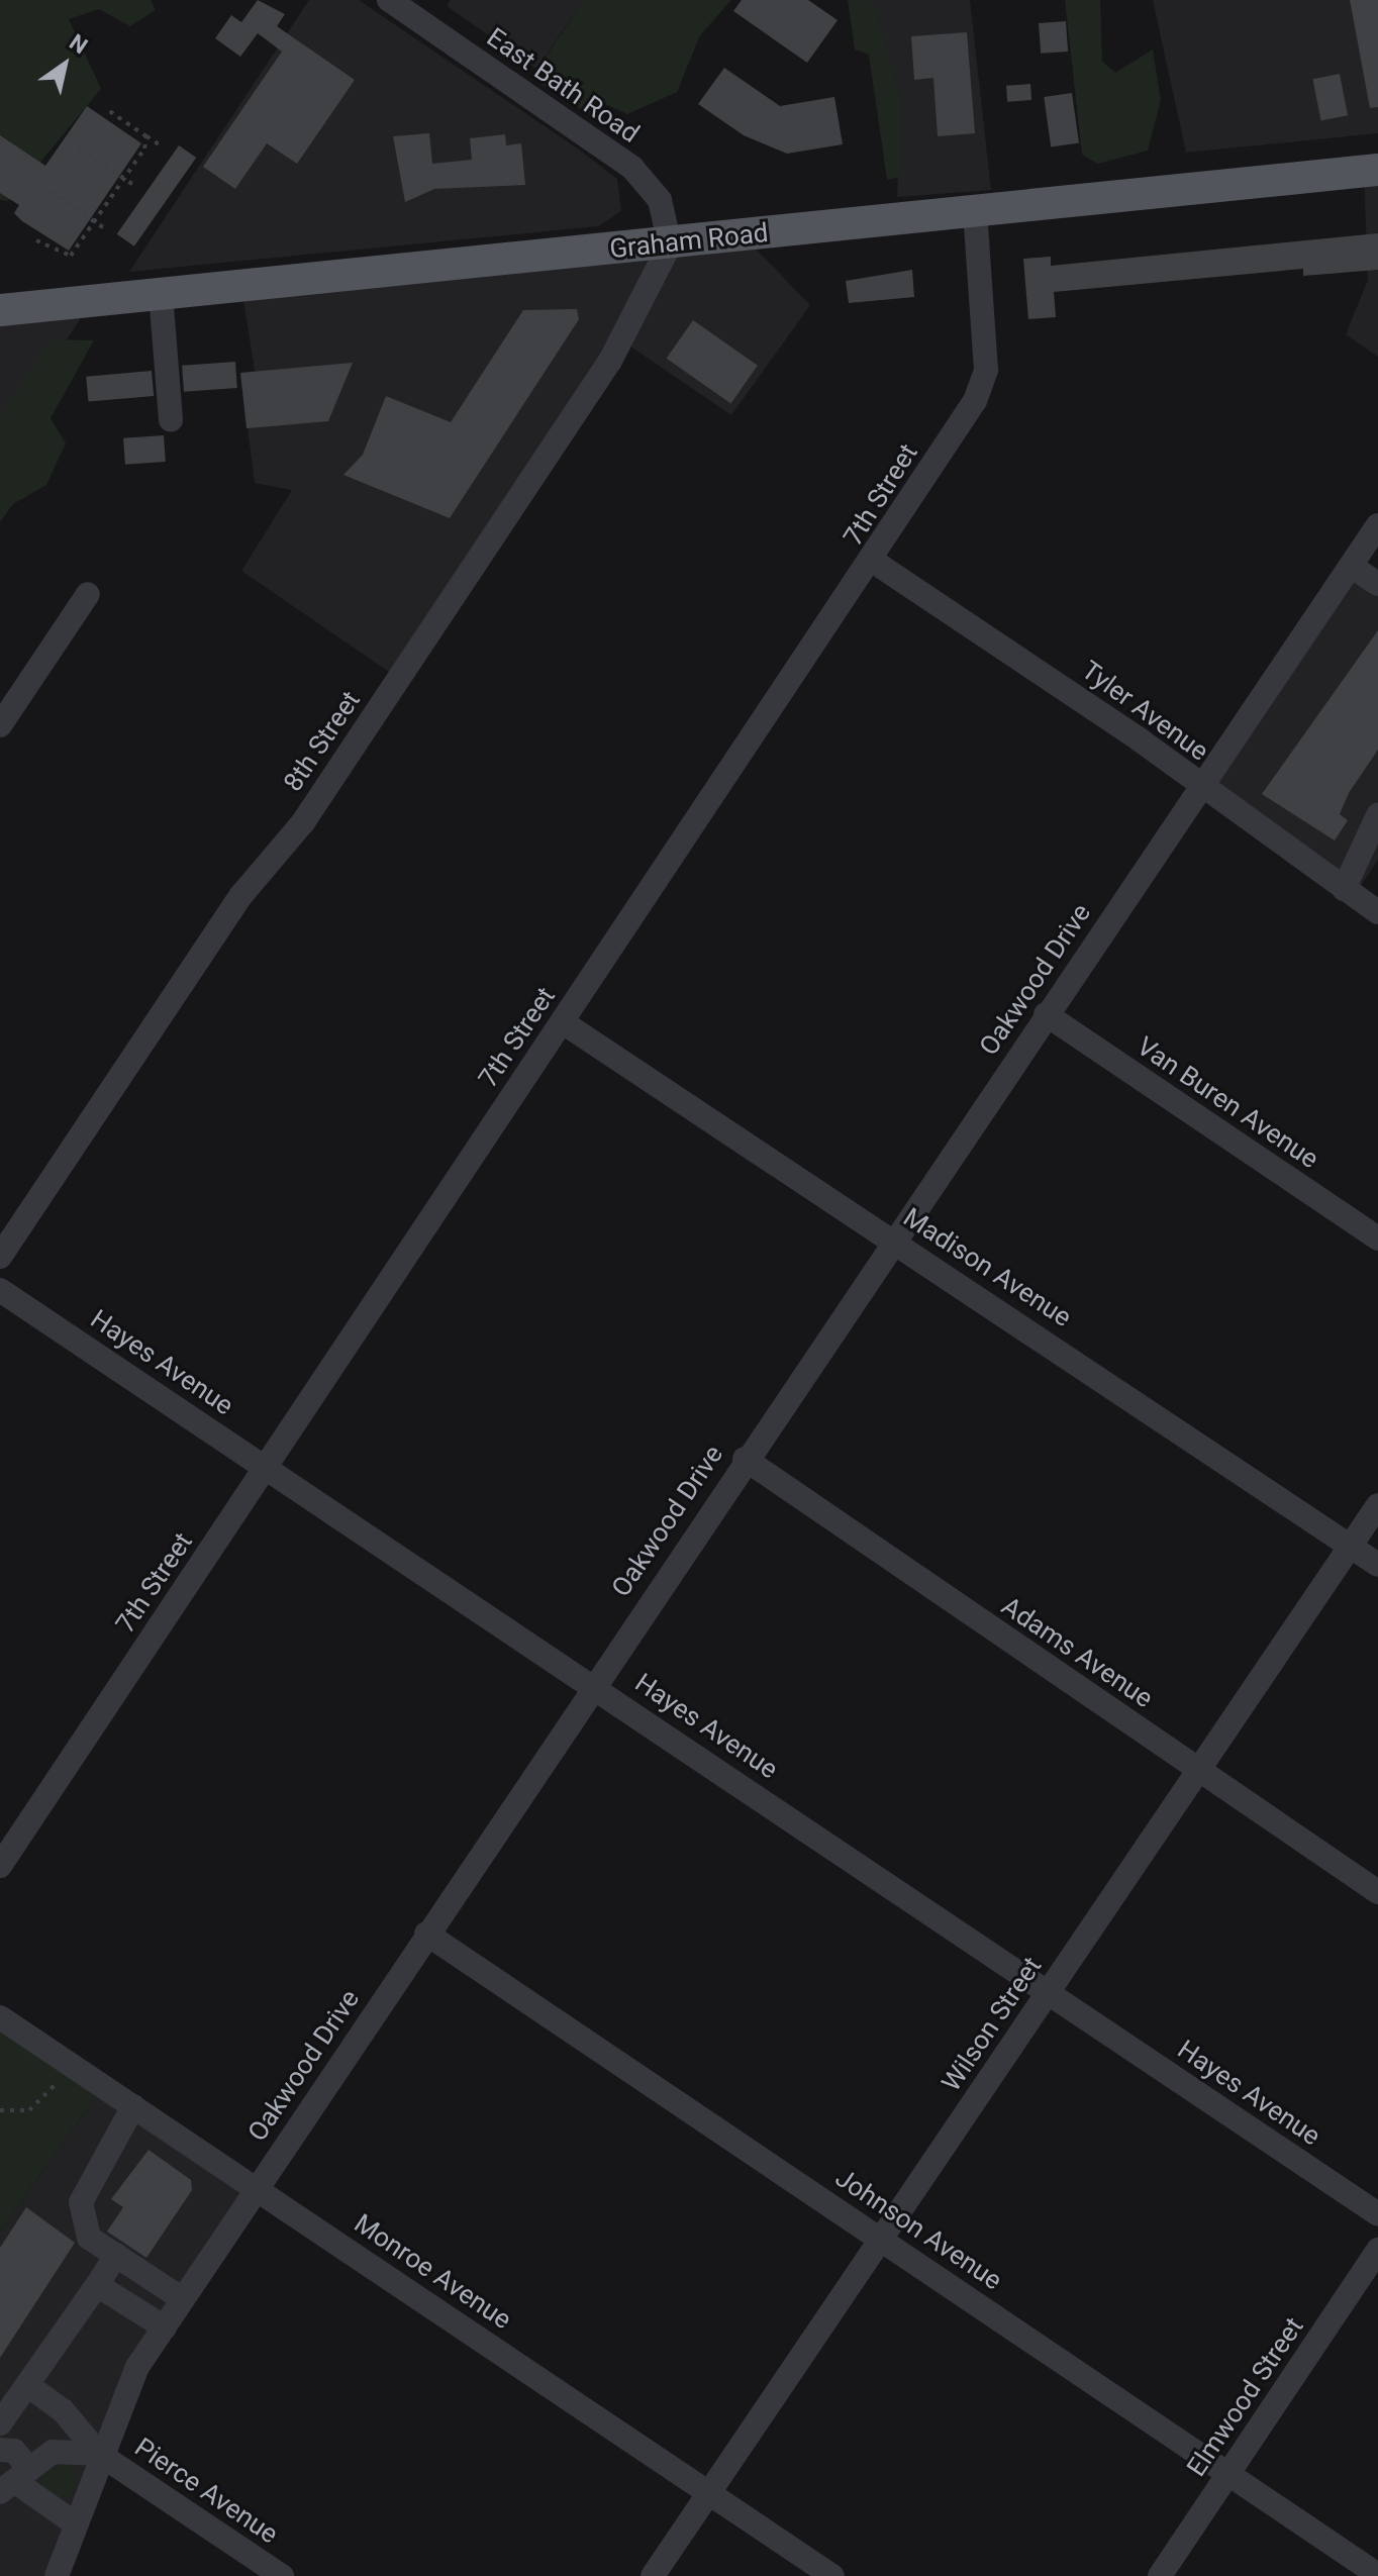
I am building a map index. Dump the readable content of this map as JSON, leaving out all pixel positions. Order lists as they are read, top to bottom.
{
  "streets": {
    "main road": ["Graham Road"],
    "street": [
      "East Bath Road",
      "7th Street",
      "Tyler Avenue",
      "8th Street",
      "Oakwood Drive",
      "Van Buren Avenue",
      "Madison Avenue",
      "Hayes Avenue",
      "Adams Avenue",
      "Wilson Street",
      "Johnson Avenue",
      "Monroe Avenue",
      "Elmwood Street",
      "Pierce Avenue"
    ]
  },
  "crossings": [
    ["East Bath Road", "Graham Road"],
    ["East Bath Road", "8th Street"],
    ["Graham Road", "7th Street"],
    ["Graham Road", "8th Street"],
    ["7th Street", "Tyler Avenue"],
    ["7th Street", "Madison Avenue"],
    ["7th Street", "Hayes Avenue"],
    ["Tyler Avenue", "Oakwood Drive"],
    ["Oakwood Drive", "Van Buren Avenue"],
    ["Oakwood Drive", "Madison Avenue"],
    ["Oakwood Drive", "Hayes Avenue"],
    ["Oakwood Drive", "Adams Avenue"],
    ["Oakwood Drive", "Johnson Avenue"],
    ["Oakwood Drive", "Monroe Avenue"],
    ["Oakwood Drive", "Pierce Avenue"],
    ["Madison Avenue", "Wilson Street"],
    ["Hayes Avenue", "Wilson Street"],
    ["Adams Avenue", "Wilson Street"],
    ["Wilson Street", "Johnson Avenue"],
    ["Wilson Street", "Monroe Avenue"],
    ["Johnson Avenue", "Elmwood Street"]
  ],
  "north": "top right"
}
